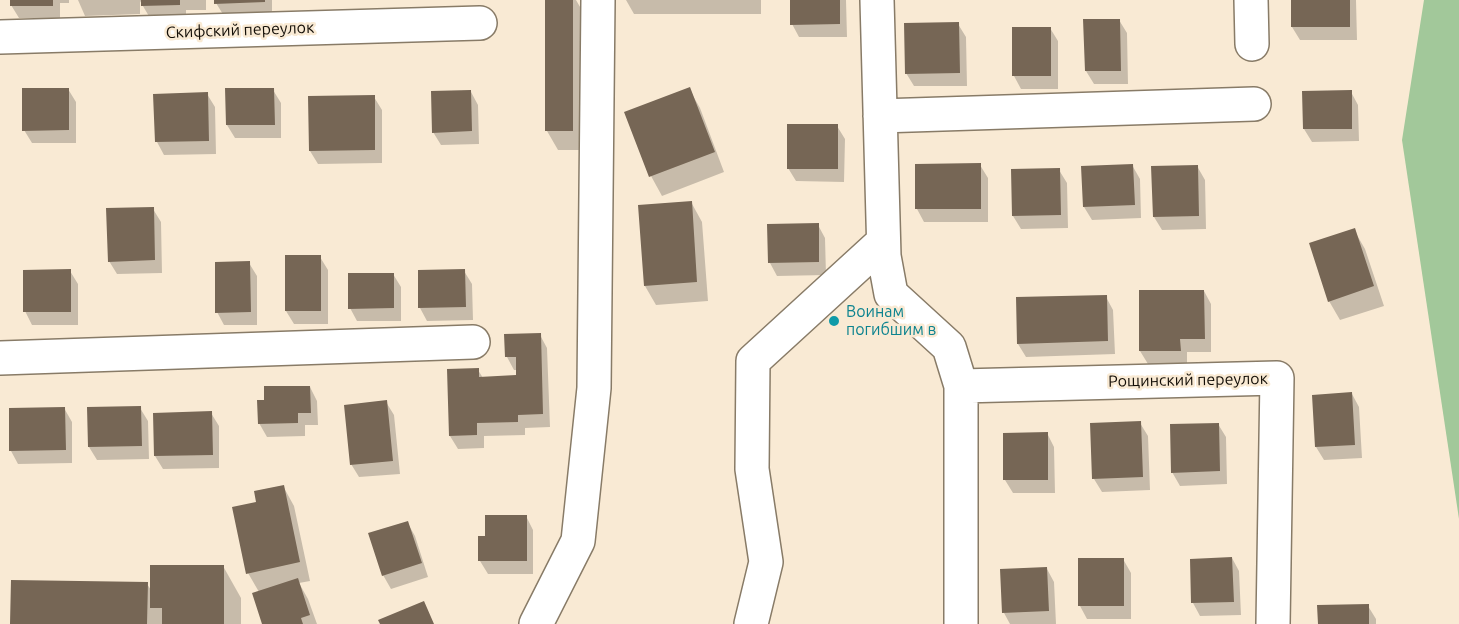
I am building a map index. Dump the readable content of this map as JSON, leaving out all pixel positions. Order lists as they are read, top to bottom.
{
  "streets": {
    "street": ["Скифский переулок", "Рощинский переулок"]
  },
  "places": ["Воинам погибшим в"]
}
